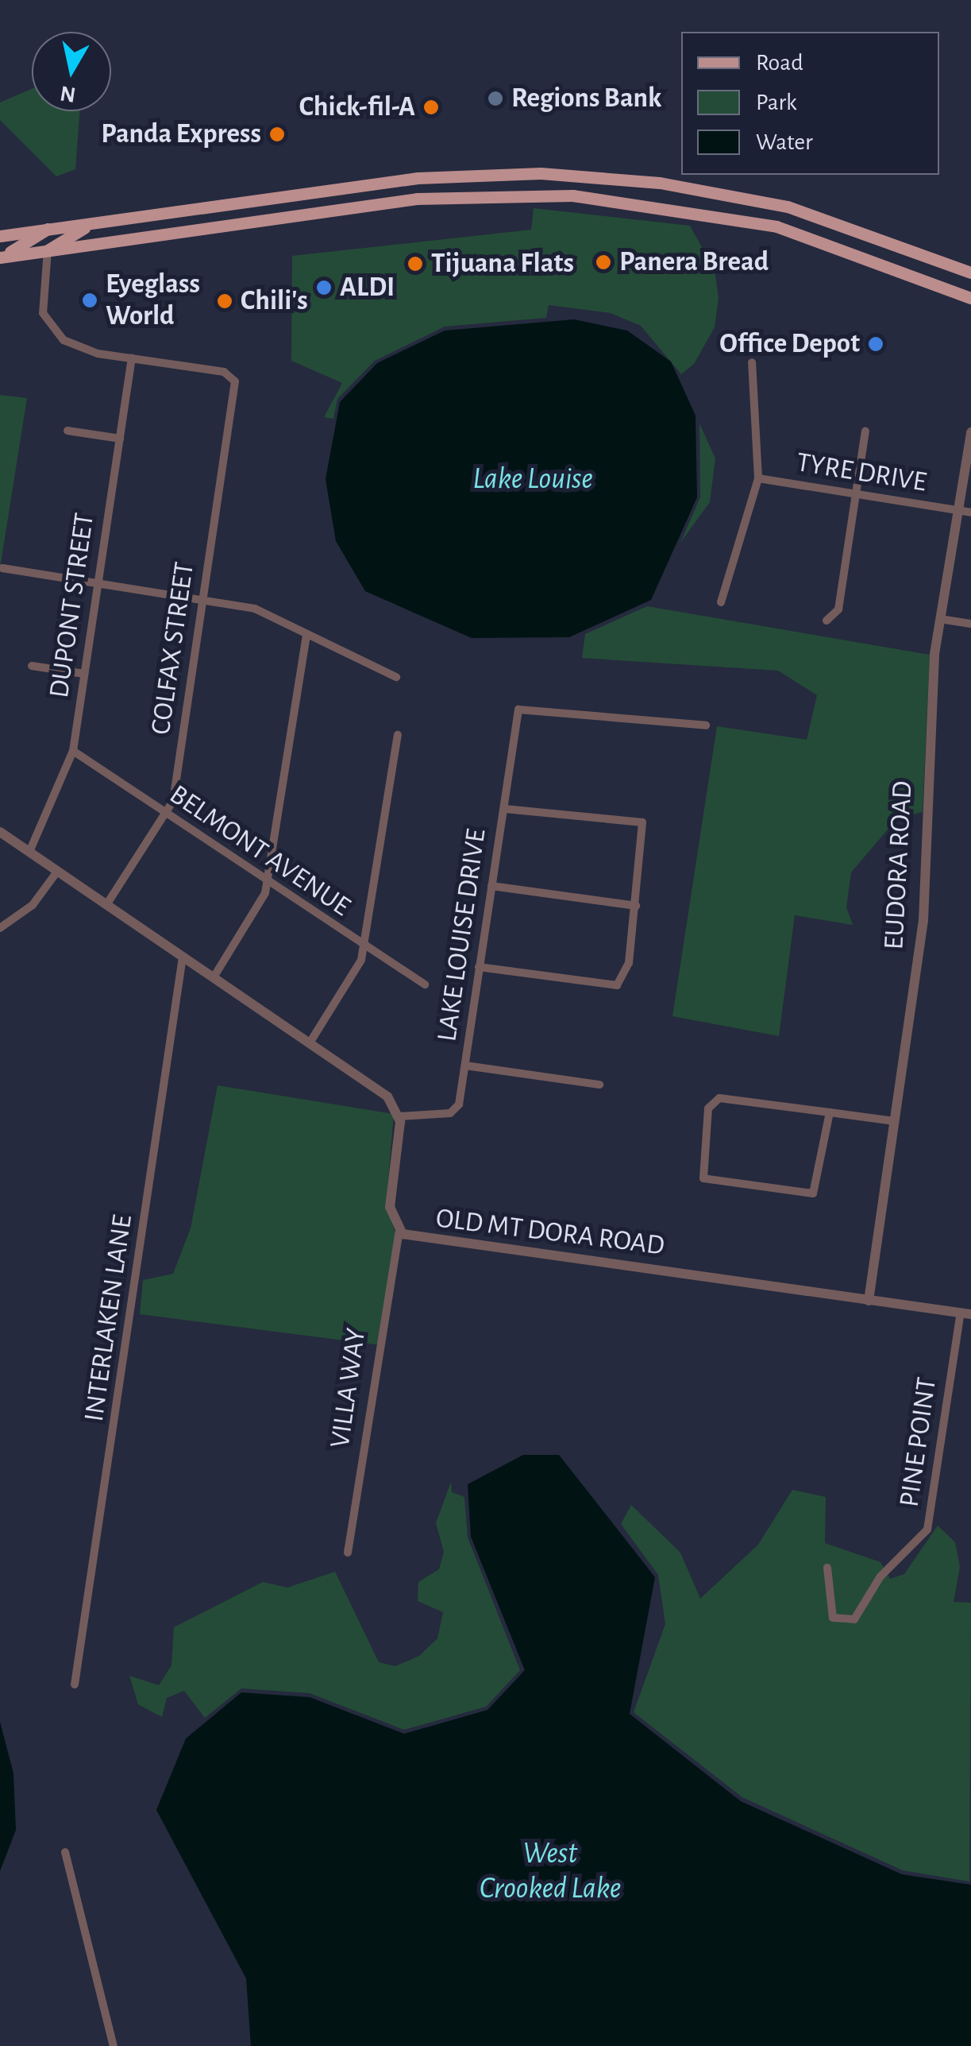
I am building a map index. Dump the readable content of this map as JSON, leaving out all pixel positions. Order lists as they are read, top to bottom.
{
  "streets": {
    "street": [
      "TYRE DRIVE",
      "DUPONT STREET",
      "COLFAX STREET",
      "BELMONT AVENUE",
      "EUDORA ROAD",
      "LAKE LOUISE DRIVE",
      "OLD MT DORA ROAD",
      "INTERLAKEN LANE",
      "VILLA WAY",
      "PINE POINT"
    ]
  },
  "crossings": [
    ["TYRE DRIVE", "EUDORA ROAD"],
    ["DUPONT STREET", "COLFAX STREET"],
    ["DUPONT STREET", "BELMONT AVENUE"],
    ["COLFAX STREET", "BELMONT AVENUE"],
    ["EUDORA ROAD", "OLD MT DORA ROAD"],
    ["LAKE LOUISE DRIVE", "OLD MT DORA ROAD"],
    ["OLD MT DORA ROAD", "VILLA WAY"],
    ["OLD MT DORA ROAD", "PINE POINT"]
  ],
  "water": ["Lake Louise", "West Crooked Lake"],
  "places": [
    "Regions Bank",
    "Chick-fil-A",
    "Panda Express",
    "Panera Bread",
    "Tijuana Flats",
    "ALDI",
    "Eyeglass World",
    "Chili's",
    "Office Depot"
  ],
  "legend": ["Road", "Park", "Water"],
  "north": "bottom"
}
